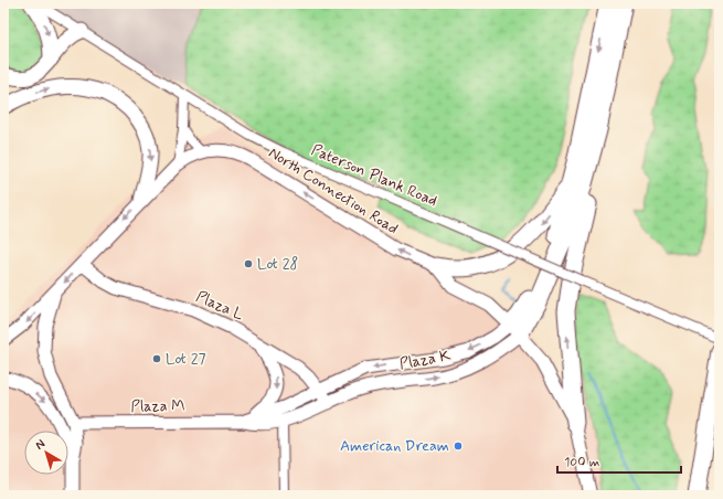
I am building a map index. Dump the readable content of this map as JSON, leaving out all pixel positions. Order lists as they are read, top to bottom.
{
  "streets": {
    "street": [
      "Paterson Plank Road",
      "North Connection Road",
      "Plaza L",
      "Plaza K",
      "Plaza M"
    ]
  },
  "crossings": [
    ["North Connection Road", "Plaza L"],
    ["North Connection Road", "Plaza K"],
    ["Plaza L", "Plaza K"],
    ["Plaza L", "Plaza M"],
    ["Plaza K", "Plaza M"]
  ],
  "one_way": ["North Connection Road"],
  "places": ["Lot 28", "Lot 27", "American Dream"],
  "scale_bar": "100 m",
  "north": "top left"
}
